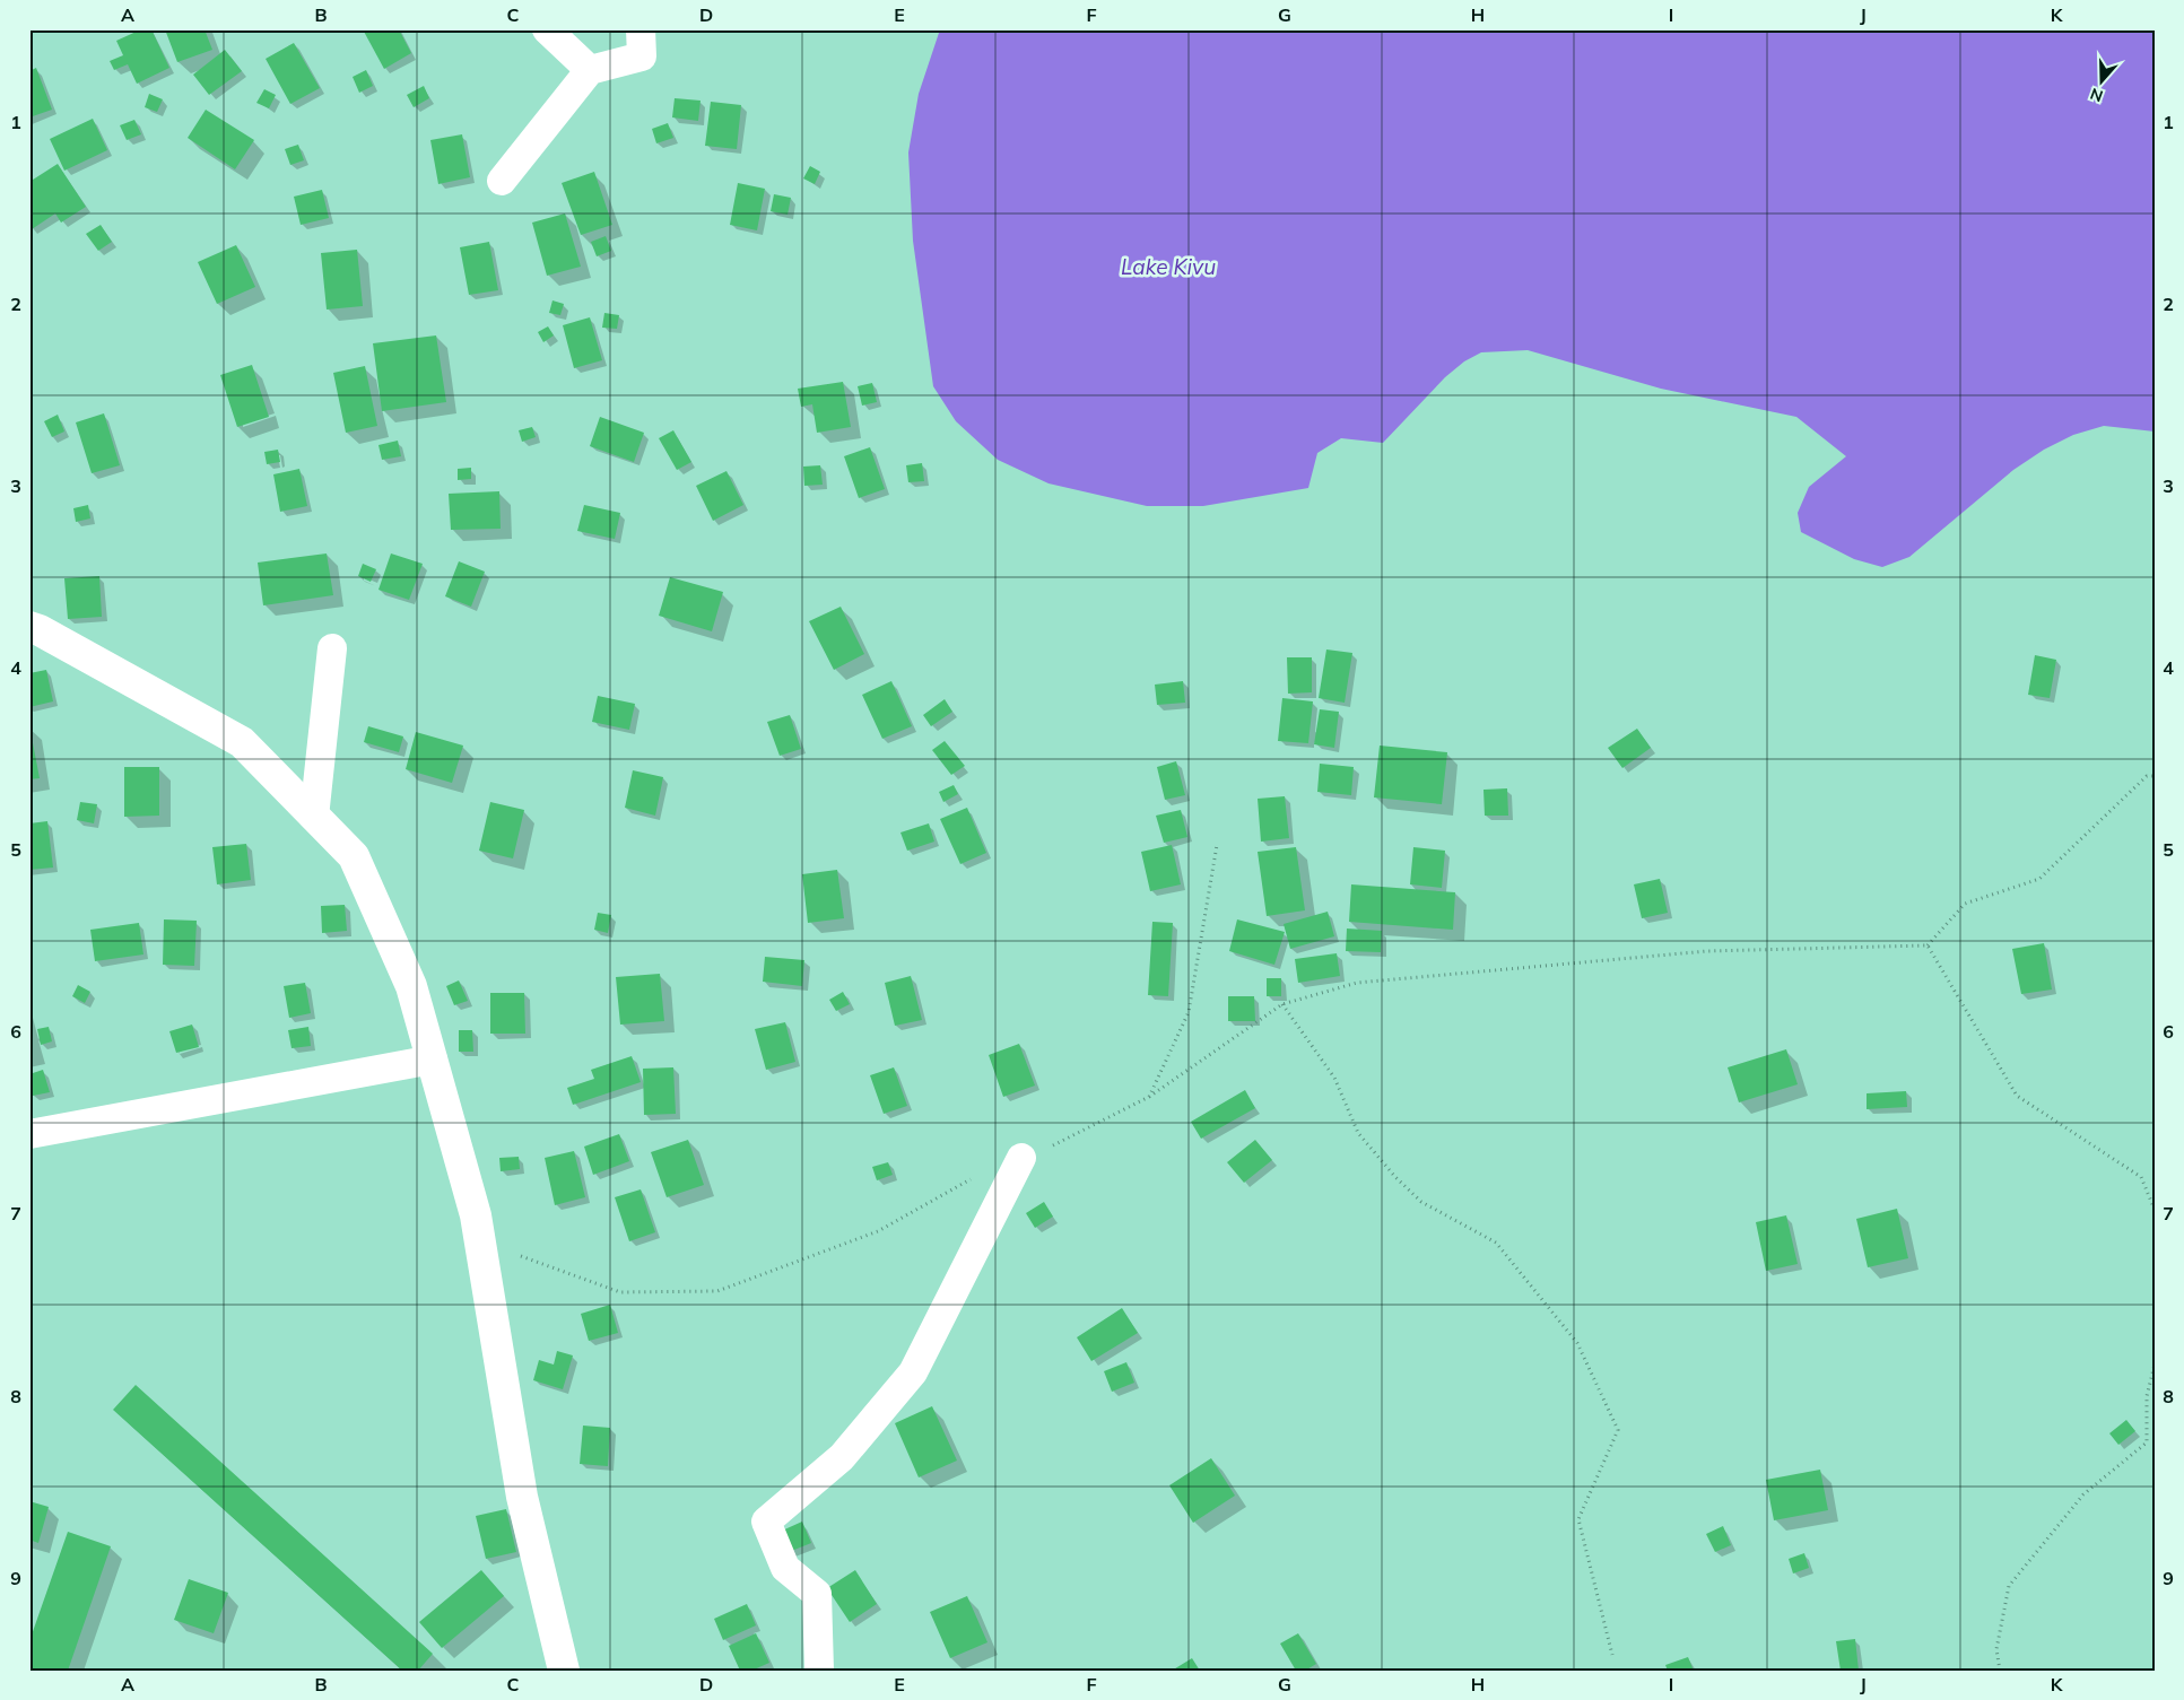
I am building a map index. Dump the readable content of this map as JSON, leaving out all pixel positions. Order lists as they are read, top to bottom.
{
  "water": ["Lake Kivu"],
  "north": "bottom",
  "grid": {
    "columns": [
      "A",
      "B",
      "C",
      "D",
      "E",
      "F",
      "G",
      "H",
      "I",
      "J",
      "K"
    ],
    "rows": [
      "1",
      "2",
      "3",
      "4",
      "5",
      "6",
      "7",
      "8",
      "9"
    ]
  }
}
